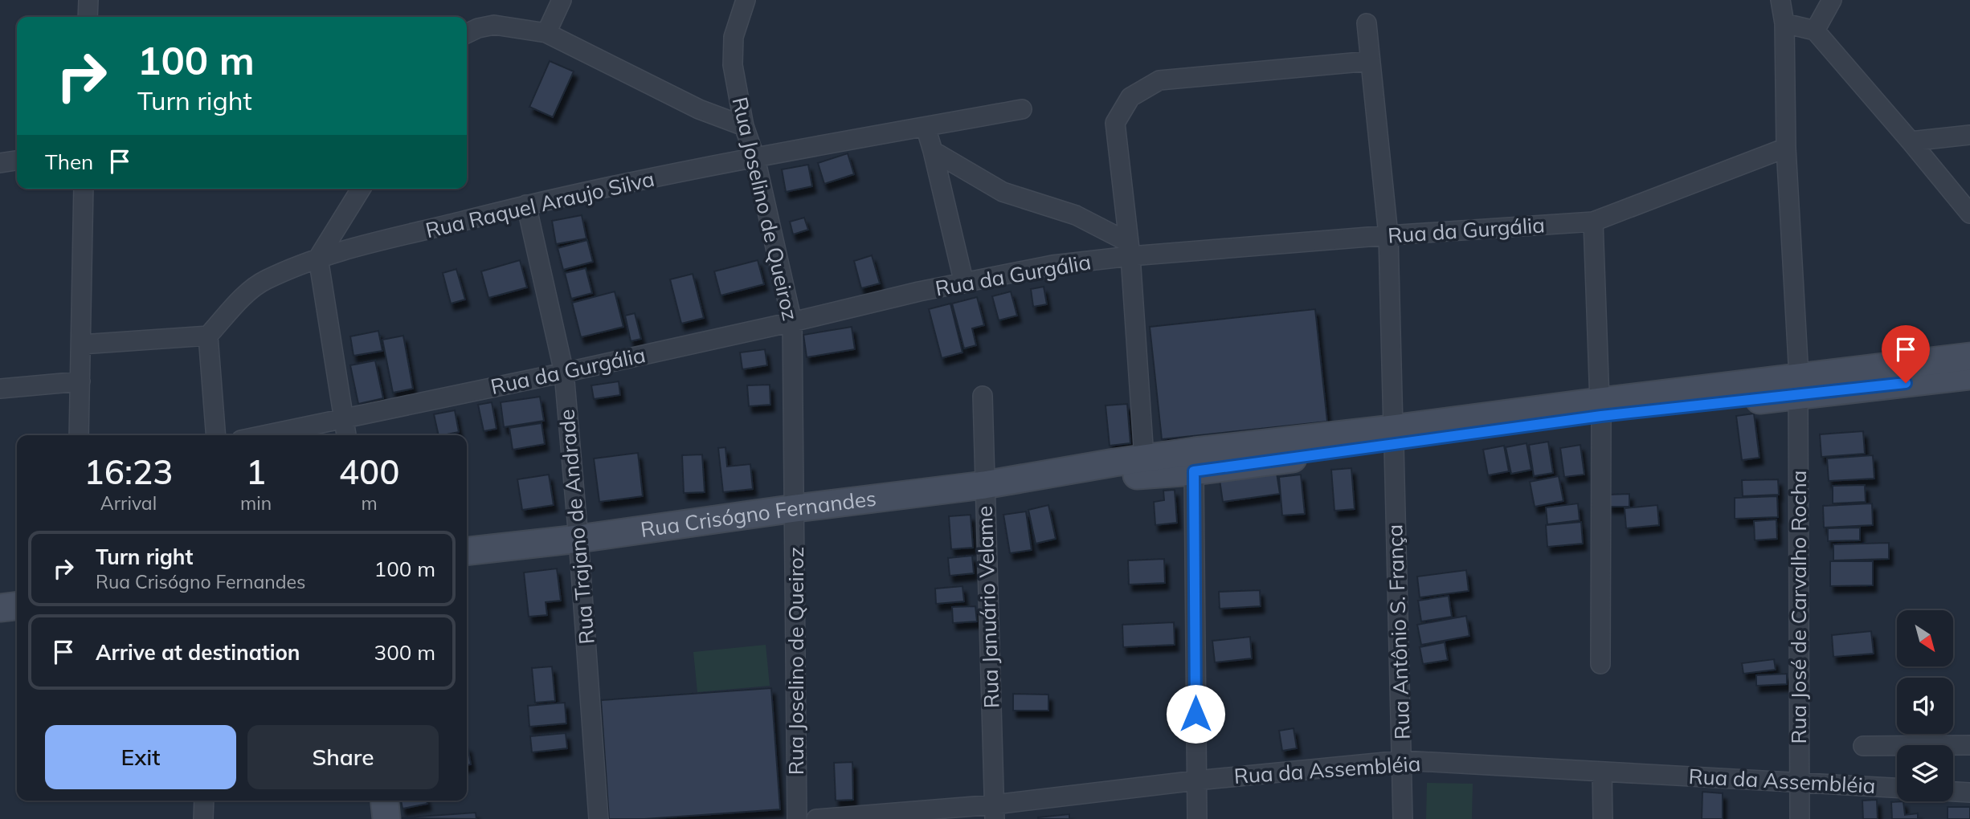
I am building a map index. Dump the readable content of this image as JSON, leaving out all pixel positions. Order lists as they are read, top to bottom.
{
  "streets": {
    "street": [
      "Rua Raquel Araujo Silva",
      "Rua Joselino de Queiroz",
      "Rua da Gurgália",
      "Rua Crisógno Fernandes",
      "Rua Trajano de Andrade",
      "Rua Januário Velame",
      "Rua José de Carvalho Rocha",
      "Rua Antônio S. França",
      "Rua da Assembléia"
    ]
  },
  "crossings": [
    ["Rua Raquel Araujo Silva", "Rua Joselino de Queiroz"],
    ["Rua Raquel Araujo Silva", "Rua Trajano de Andrade"],
    ["Rua Joselino de Queiroz", "Rua da Gurgália"],
    ["Rua Joselino de Queiroz", "Rua Crisógno Fernandes"],
    ["Rua da Gurgália", "Rua Trajano de Andrade"],
    ["Rua da Gurgália", "Rua José de Carvalho Rocha"],
    ["Rua da Gurgália", "Rua Antônio S. França"],
    ["Rua Crisógno Fernandes", "Rua Trajano de Andrade"],
    ["Rua Crisógno Fernandes", "Rua Januário Velame"],
    ["Rua Crisógno Fernandes", "Rua José de Carvalho Rocha"],
    ["Rua Crisógno Fernandes", "Rua Antônio S. França"],
    ["Rua Januário Velame", "Rua da Assembléia"],
    ["Rua José de Carvalho Rocha", "Rua da Assembléia"],
    ["Rua Antônio S. França", "Rua da Assembléia"]
  ],
  "north": "bottom right",
  "page": {
    "turn": ["100 m", "Turn right"],
    "then": "Then",
    "eta": [
      "16:23",
      "Arrival",
      "1",
      "min",
      "400",
      "m"
    ],
    "list": [
      {
        "name": "Turn right",
        "note": "Rua Crisógno Fernandes",
        "value": "100 m"
      },
      {
        "name": "Arrive at destination",
        "value": "300 m"
      }
    ],
    "buttons": ["Exit", "Share"]
  }
}
